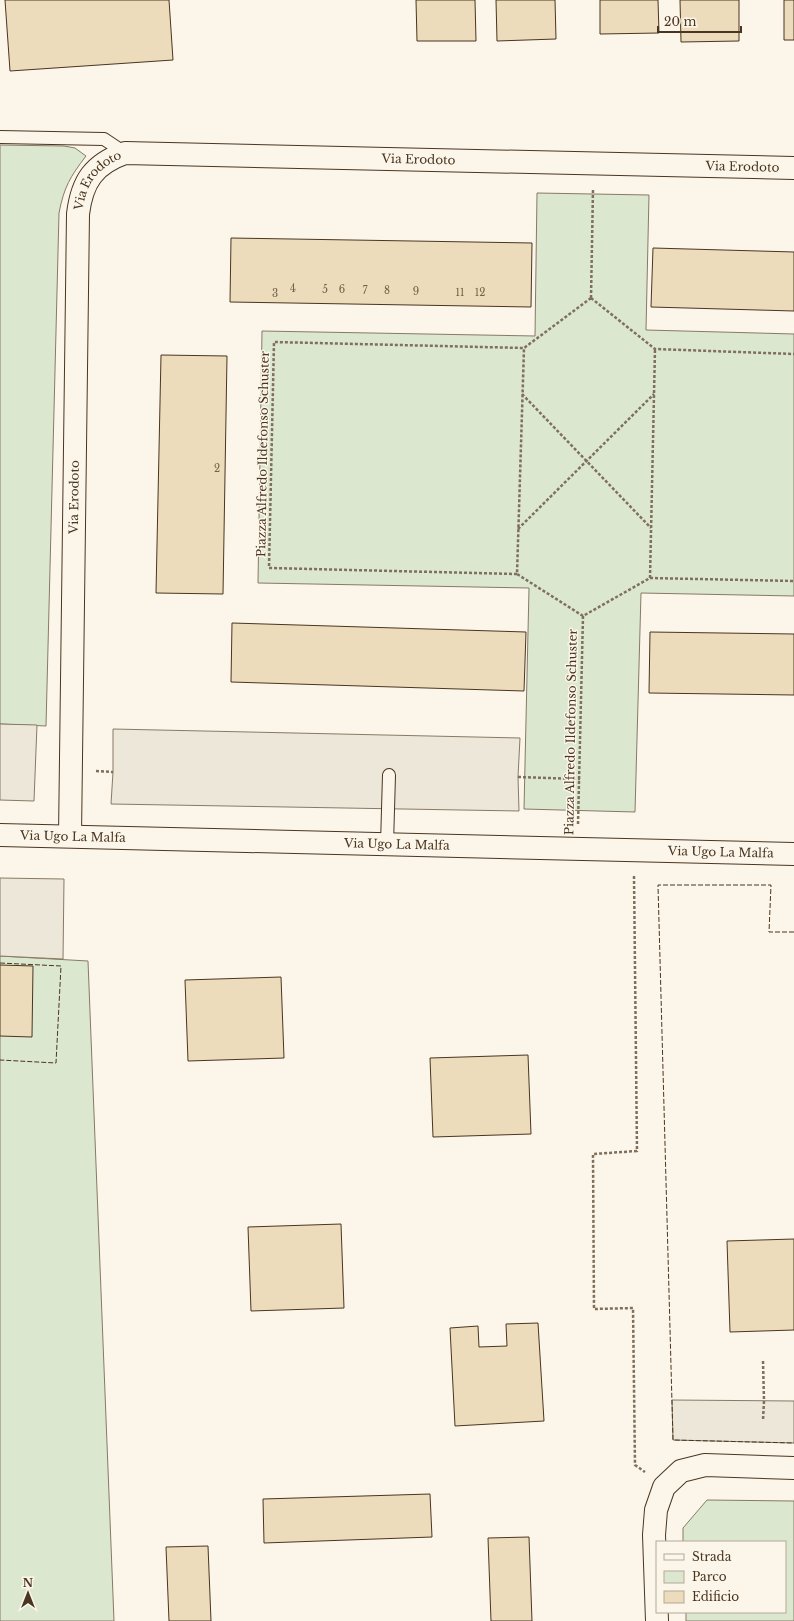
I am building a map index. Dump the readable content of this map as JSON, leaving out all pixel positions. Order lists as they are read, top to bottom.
{
  "streets": {
    "street": ["Via Erodoto", "Via Ugo La Malfa"],
    "path": ["Piazza Alfredo Ildefonso Schuster"]
  },
  "crossings": [
    ["Via Erodoto", "Via Ugo La Malfa"],
    ["Piazza Alfredo Ildefonso Schuster", "Via Ugo La Malfa"]
  ],
  "house_numbers": [
    "4",
    "5",
    "6",
    "7",
    "8",
    "9",
    "11",
    "12",
    "3",
    "2"
  ],
  "legend": ["Strada", "Parco", "Edificio"],
  "scale_bar": "20 m",
  "north": "top"
}
